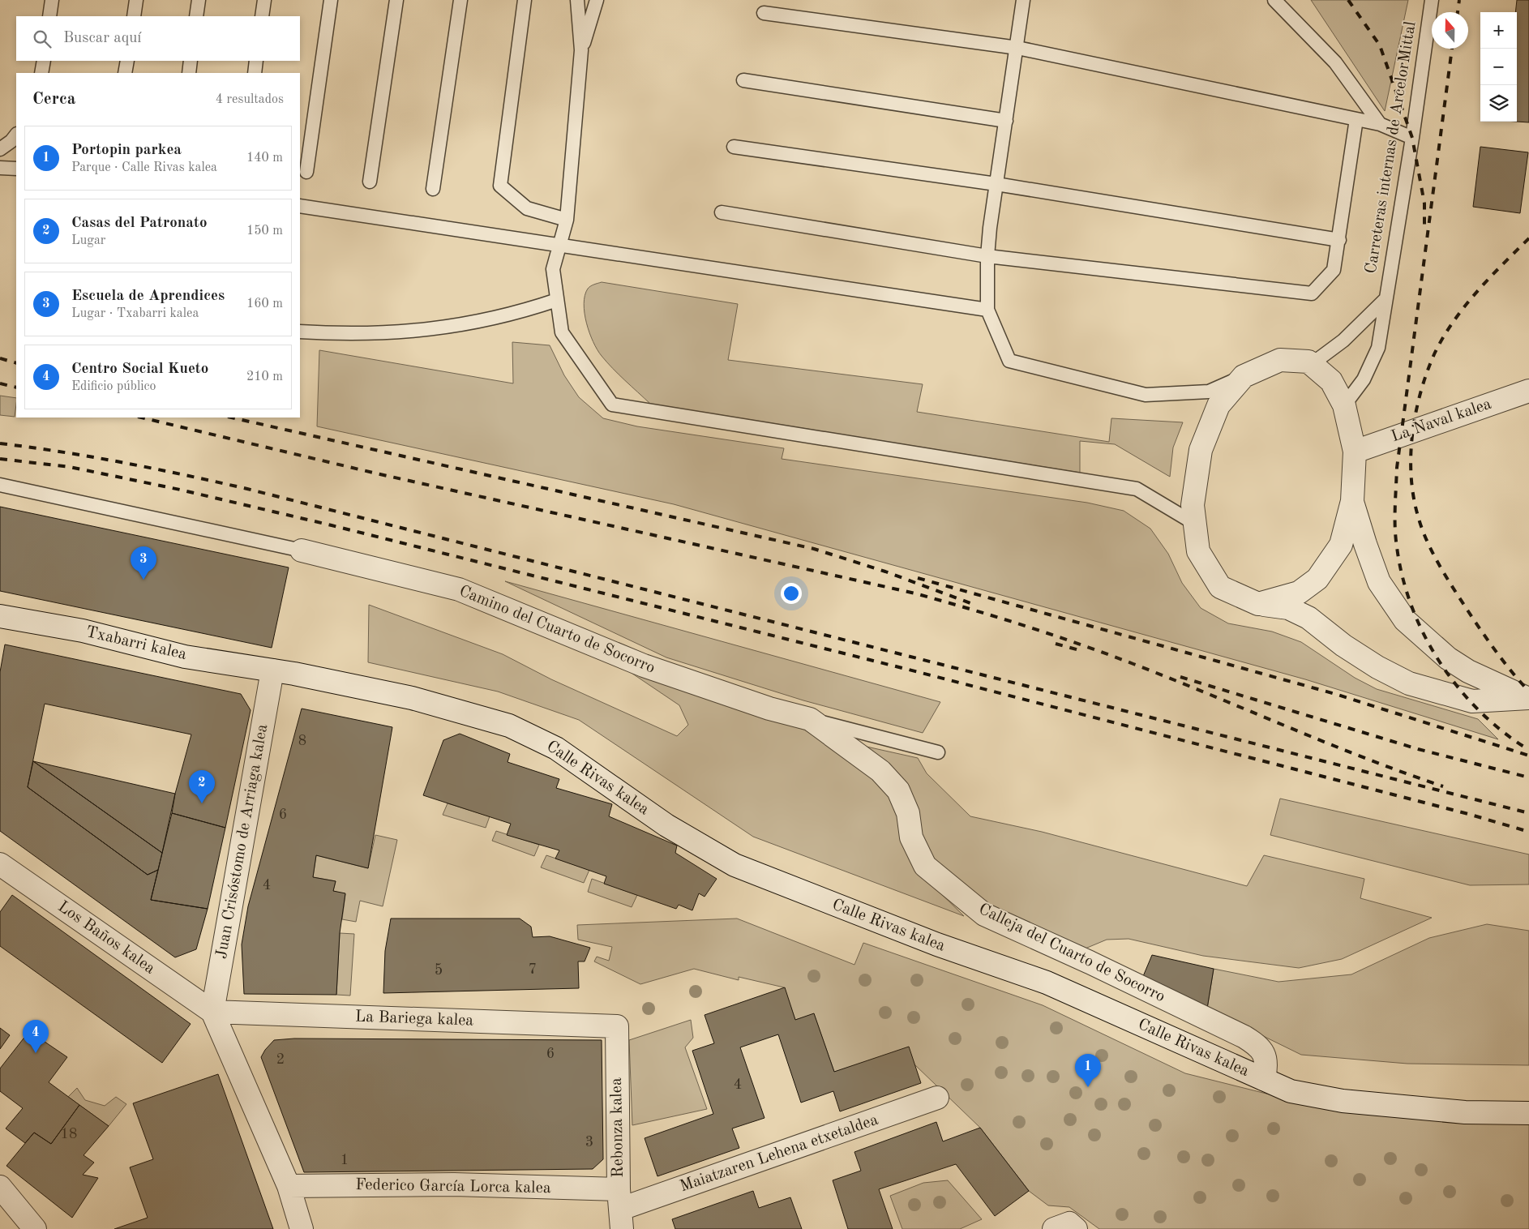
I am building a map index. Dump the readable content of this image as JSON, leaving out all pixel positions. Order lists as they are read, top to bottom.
{
  "streets": {
    "street": [
      "La Naval kalea",
      "Camino del Cuarto de Socorro",
      "Txabarri kalea",
      "Calle Rivas kalea",
      "Juan Crisóstomo de Arriaga kalea",
      "Los Baños kalea",
      "Calleja del Cuarto de Socorro",
      "La Bariega kalea",
      "Rebonza kalea",
      "Maiatzaren Lehena etxetaldea",
      "Federico García Lorca kalea"
    ],
    "lane": ["Carreteras internas de ArcelorMittal"]
  },
  "crossings": [
    ["Camino del Cuarto de Socorro", "Calleja del Cuarto de Socorro"],
    ["Txabarri kalea", "Calle Rivas kalea"],
    ["Txabarri kalea", "Juan Crisóstomo de Arriaga kalea"],
    ["Calle Rivas kalea", "Juan Crisóstomo de Arriaga kalea"],
    ["Calle Rivas kalea", "Calleja del Cuarto de Socorro"],
    ["Juan Crisóstomo de Arriaga kalea", "Los Baños kalea"],
    ["Juan Crisóstomo de Arriaga kalea", "La Bariega kalea"],
    ["Los Baños kalea", "La Bariega kalea"],
    ["La Bariega kalea", "Rebonza kalea"],
    ["Rebonza kalea", "Maiatzaren Lehena etxetaldea"],
    ["Rebonza kalea", "Federico García Lorca kalea"],
    ["Maiatzaren Lehena etxetaldea", "Federico García Lorca kalea"]
  ],
  "house_numbers": [
    "8",
    "6",
    "4",
    "7",
    "5",
    "6",
    "2",
    "4",
    "18",
    "3",
    "1"
  ],
  "north": "top",
  "page": {
    "map_buttons": ["+", "−"],
    "search": "Buscar aquí",
    "heading": ["Cerca", "4 resultados"],
    "list": [
      {
        "mark": "1",
        "name": "Portopin parkea",
        "note": "Parque · Calle Rivas kalea",
        "value": "140 m"
      },
      {
        "mark": "2",
        "name": "Casas del Patronato",
        "note": "Lugar",
        "value": "150 m"
      },
      {
        "mark": "3",
        "name": "Escuela de Aprendices",
        "note": "Lugar · Txabarri kalea",
        "value": "160 m"
      },
      {
        "mark": "4",
        "name": "Centro Social Kueto",
        "note": "Edificio público",
        "value": "210 m"
      }
    ],
    "pins": [
      "3",
      "2",
      "4",
      "1"
    ]
  }
}
